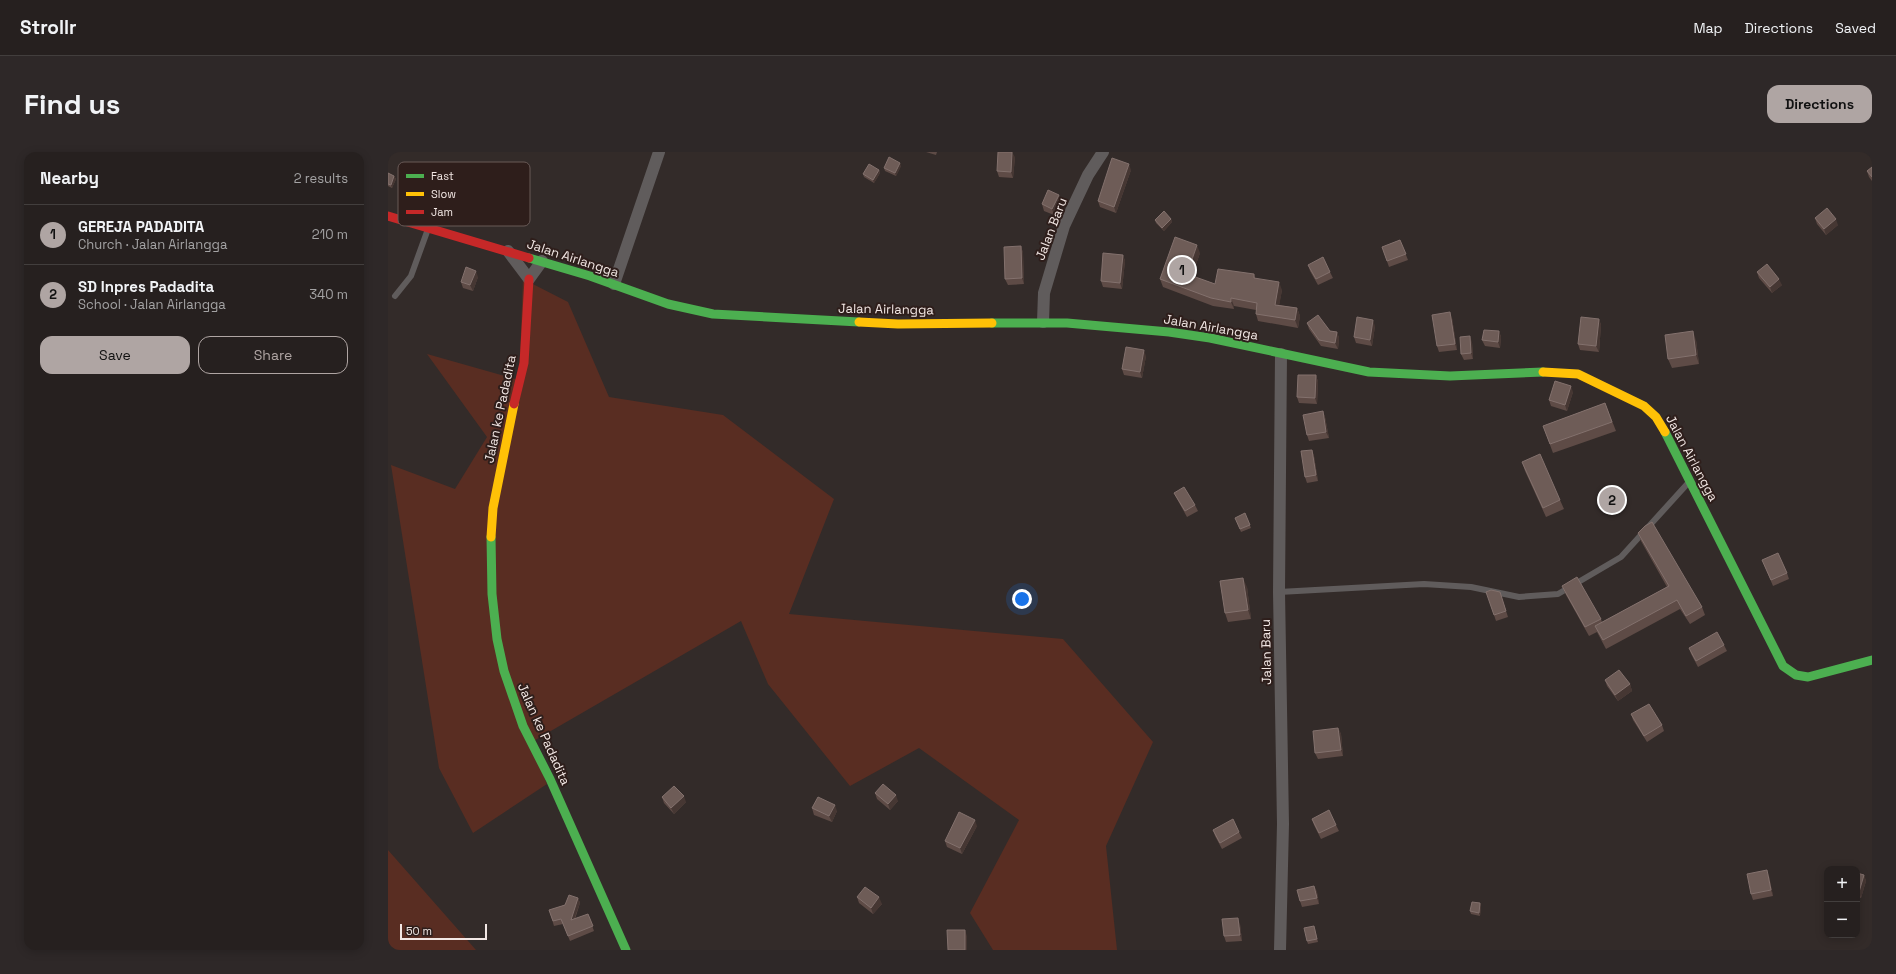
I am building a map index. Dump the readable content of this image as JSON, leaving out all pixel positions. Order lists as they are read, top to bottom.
{
  "streets": {
    "street": ["Jalan Baru", "Jalan Airlangga", "Jalan ke Padadita"]
  },
  "crossings": [
    ["Jalan Baru", "Jalan Airlangga"]
  ],
  "legend": ["Fast", "Slow", "Jam"],
  "scale_bar": "50 m",
  "page": {
    "header": "Strollr",
    "nav": ["Map", "Directions", "Saved"],
    "buttons": [
      "Directions",
      ["Save", "Share"]
    ],
    "title": "Find us",
    "heading": ["Nearby", "2 results"],
    "list": [
      {
        "mark": "1",
        "name": "GEREJA PADADITA",
        "note": "Church · Jalan Airlangga",
        "value": "210 m"
      },
      {
        "mark": "2",
        "name": "SD Inpres Padadita",
        "note": "School · Jalan Airlangga",
        "value": "340 m"
      }
    ],
    "pins": ["1", "2"],
    "map_buttons": ["+", "−"],
    "scale": "50 m"
  }
}
